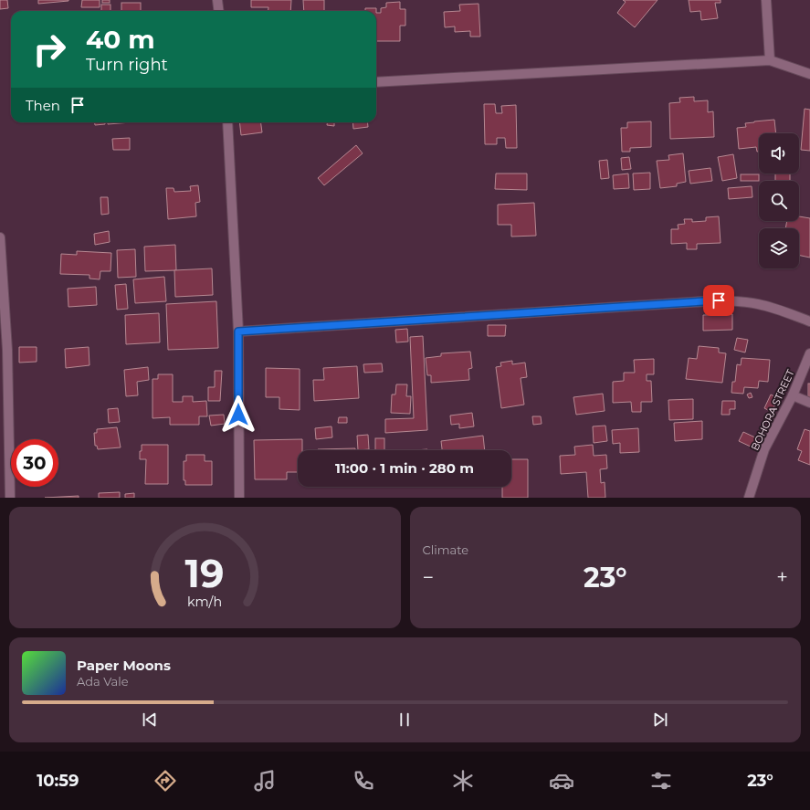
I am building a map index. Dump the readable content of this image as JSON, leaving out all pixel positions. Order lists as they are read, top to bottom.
{
  "streets": {
    "street": ["BOHORA STREET"]
  },
  "page": {
    "turn": ["40 m", "Turn right"],
    "then": "Then",
    "limit": "30",
    "trip": "11:00 · 1 min · 280 m",
    "tile": "Climate",
    "heat": ["−", "23°", "+"],
    "song": ["Paper Moons", "Ada Vale"],
    "tabs": ["10:59", "23°"],
    "gauge": ["19", "km/h"]
  }
}
